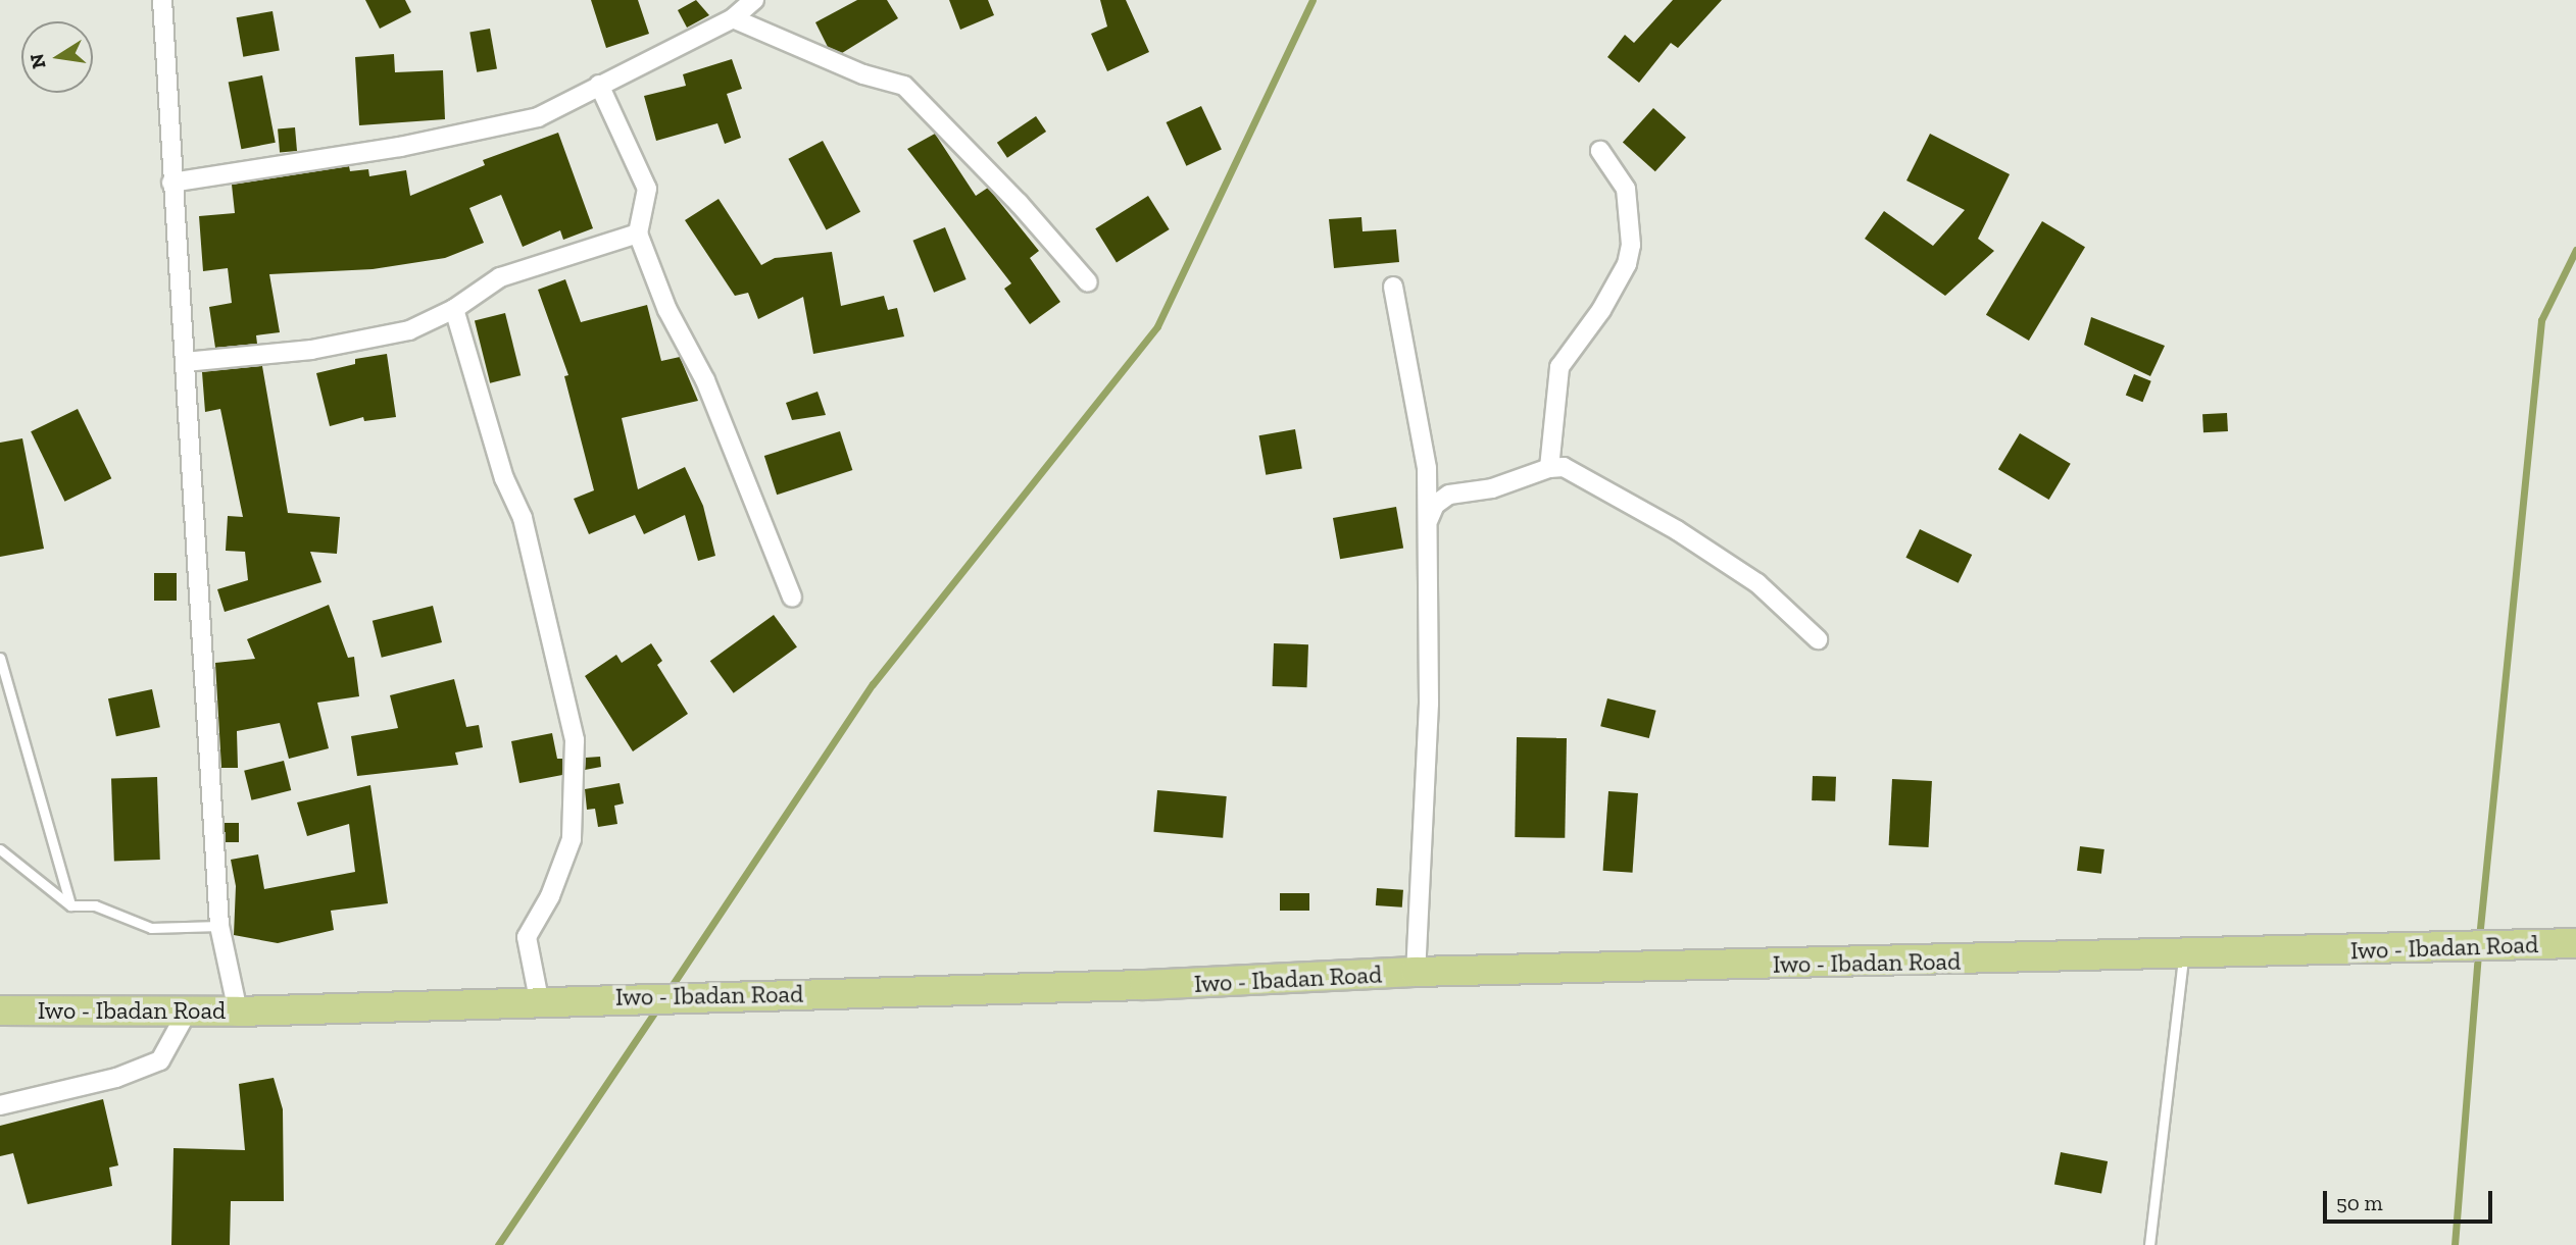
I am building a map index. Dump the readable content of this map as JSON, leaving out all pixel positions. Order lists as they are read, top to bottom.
{
  "streets": {
    "main road": ["Iwo - Ibadan Road"]
  },
  "scale_bar": "50 m",
  "north": "left"
}
